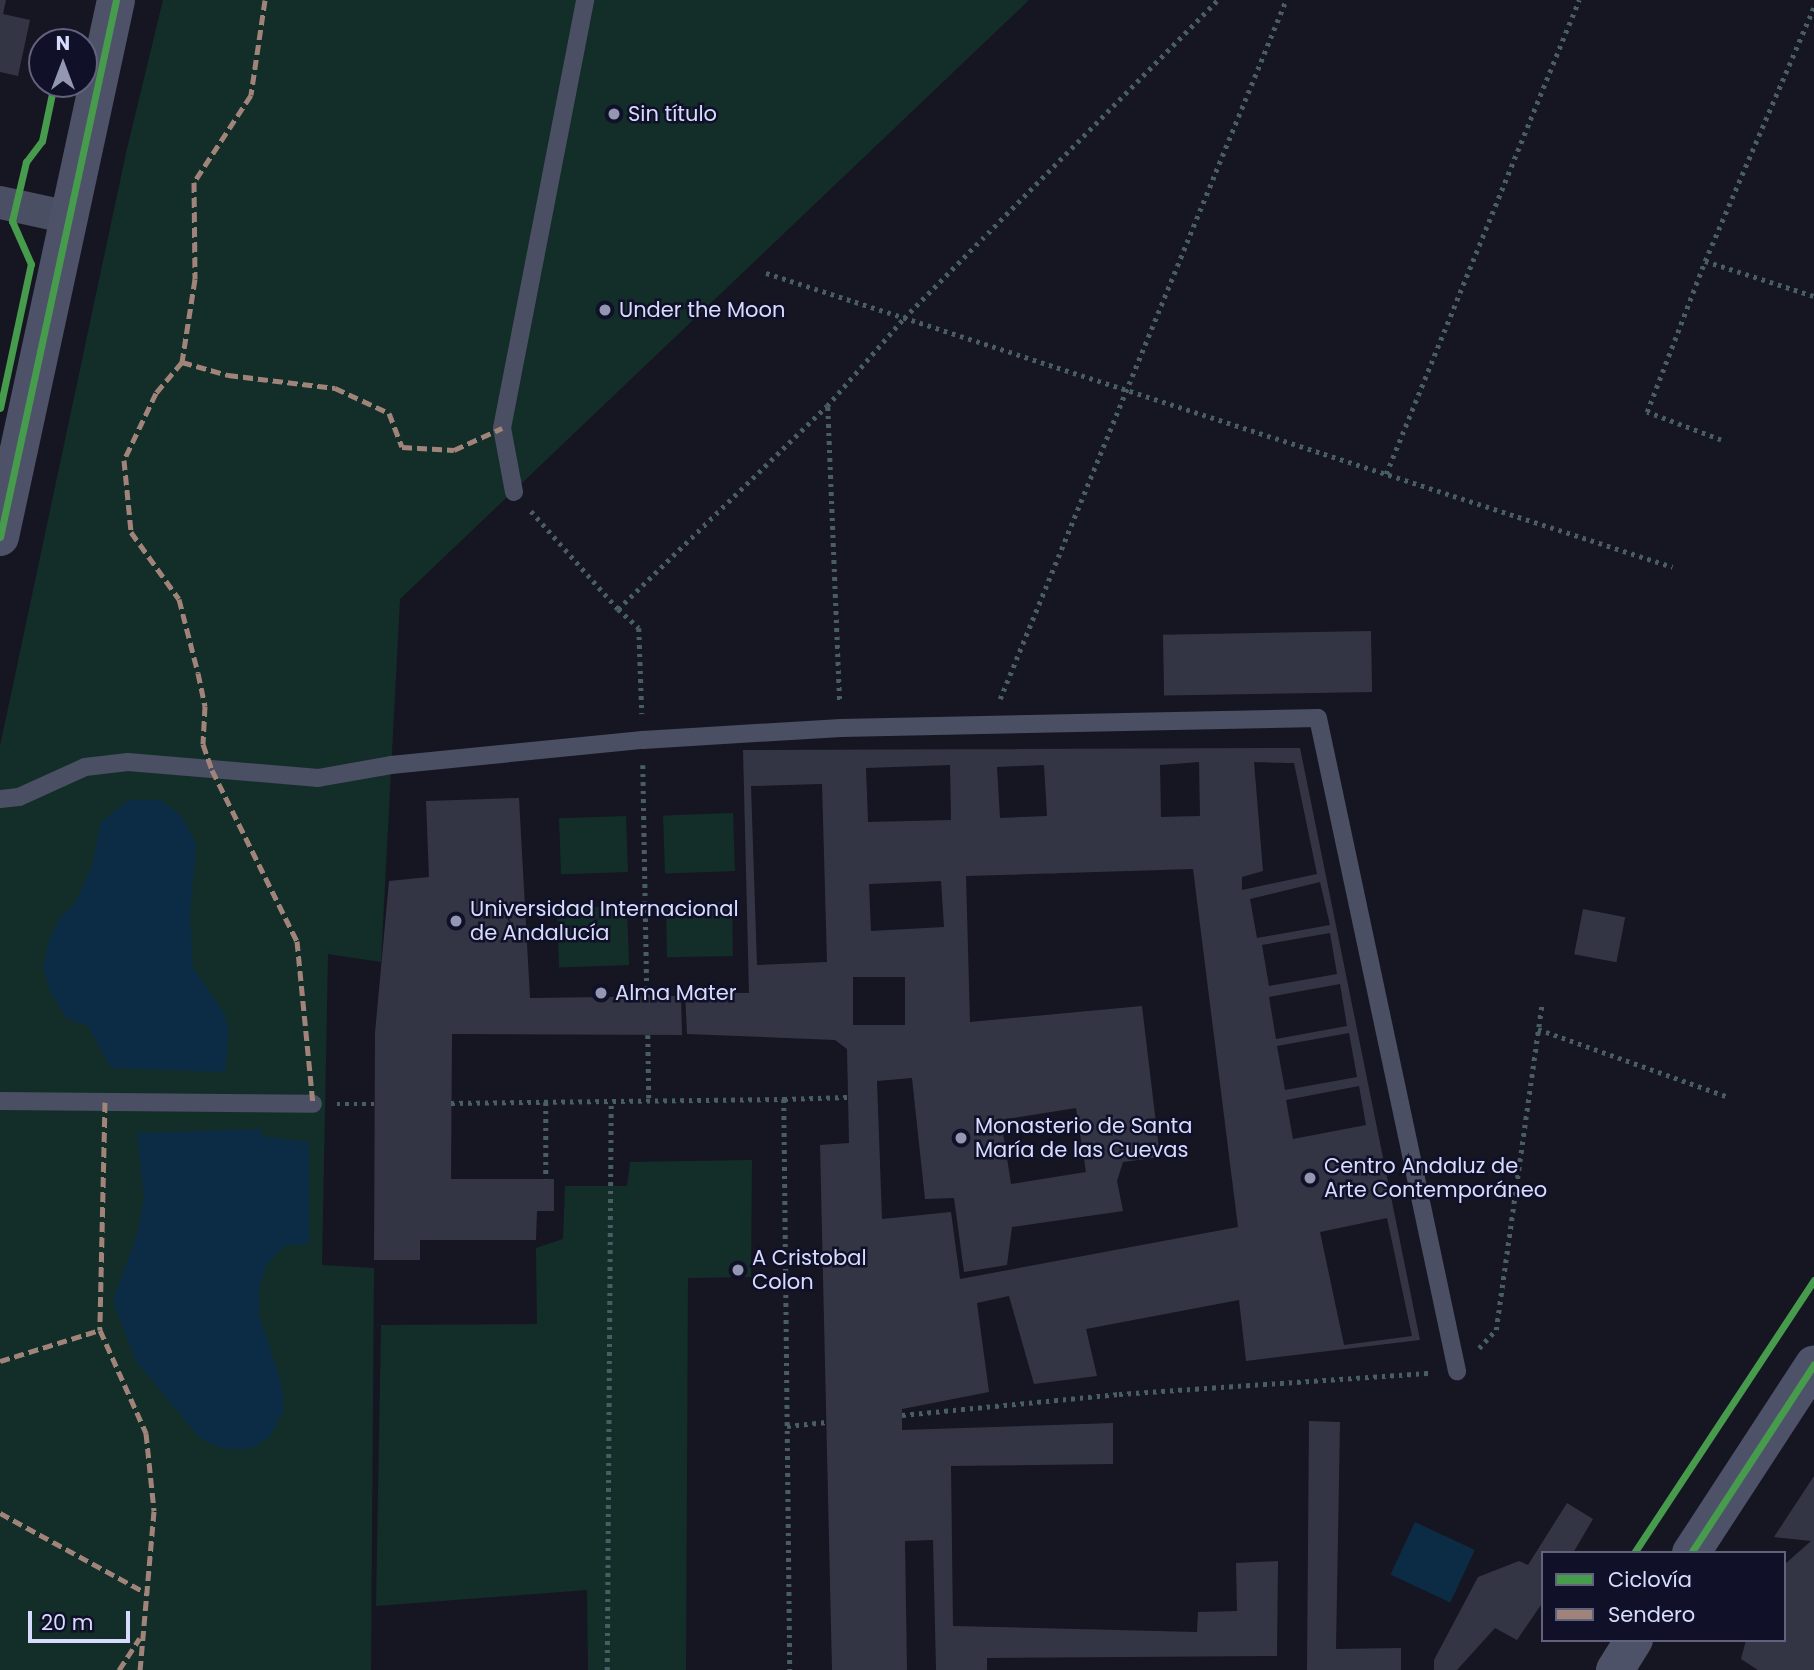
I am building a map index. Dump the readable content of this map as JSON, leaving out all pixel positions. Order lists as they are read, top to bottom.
{
  "places": [
    "Sin título",
    "Under the Moon",
    "Universidad Internacional de Andalucía",
    "Alma Mater",
    "Monasterio de Santa María de las Cuevas",
    "Centro Andaluz de Arte Contemporáneo",
    "A Cristobal Colon"
  ],
  "legend": ["Ciclovía", "Sendero"],
  "scale_bar": "20 m",
  "north": "top"
}
